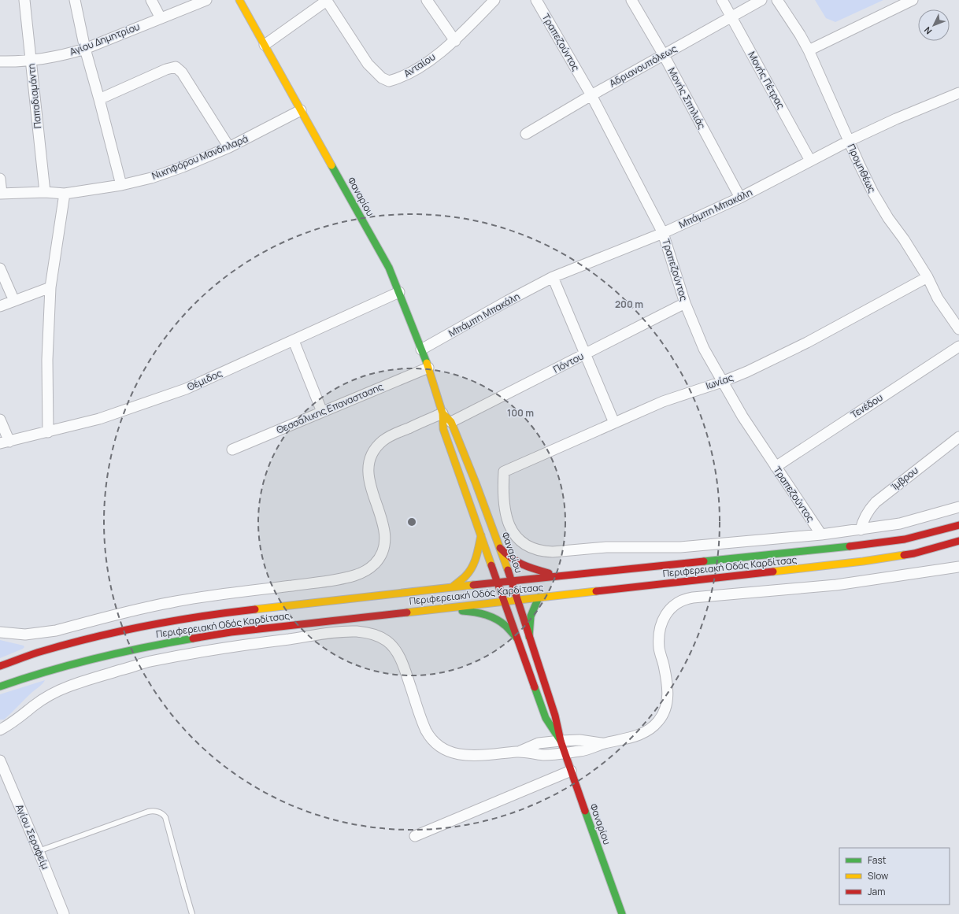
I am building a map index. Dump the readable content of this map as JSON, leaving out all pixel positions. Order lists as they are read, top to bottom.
{
  "streets": {
    "main road": ["Φαναρίου", "Περιφερειακή Οδός Καρδίτσας"],
    "street": [
      "Αγίου Δημητρίου",
      "Τραπεζούντος",
      "Ανταίου",
      "Αδριανουπόλεως",
      "Μονής Πέτρας",
      "Παπαδιαμάντη",
      "Μονής Σπηλιάς",
      "Νικηφόρου Μανδηλαρά",
      "Προμηθέως",
      "Μπάμπη Μπακάλη",
      "Πόντου",
      "Θέμιδος",
      "Ιωνίας",
      "Τενέδου",
      "Θεσσαλικης Επαναστασης",
      "Ίμβρου",
      "Αγίου Σεραφείμ"
    ]
  },
  "crossings": [
    ["Αγίου Δημητρίου", "Παπαδιαμάντη"],
    ["Τραπεζούντος", "Αδριανουπόλεως"],
    ["Τραπεζούντος", "Μπάμπη Μπακάλη"],
    ["Τραπεζούντος", "Πόντου"],
    ["Τραπεζούντος", "Ιωνίας"],
    ["Τραπεζούντος", "Τενέδου"],
    ["Αδριανουπόλεως", "Μονής Πέτρας"],
    ["Αδριανουπόλεως", "Μονής Σπηλιάς"],
    ["Μονής Πέτρας", "Μπάμπη Μπακάλη"],
    ["Παπαδιαμάντη", "Νικηφόρου Μανδηλαρά"],
    ["Μονής Σπηλιάς", "Μπάμπη Μπακάλη"],
    ["Νικηφόρου Μανδηλαρά", "Φαναρίου"],
    ["Προμηθέως", "Μπάμπη Μπακάλη"],
    ["Προμηθέως", "Ιωνίας"],
    ["Φαναρίου", "Μπάμπη Μπακάλη"],
    ["Φαναρίου", "Πόντου"],
    ["Φαναρίου", "Θέμιδος"],
    ["Φαναρίου", "Θεσσαλικης Επαναστασης"],
    ["Φαναρίου", "Περιφερειακή Οδός Καρδίτσας"]
  ],
  "legend": ["Fast", "Slow", "Jam"],
  "north": "bottom left",
  "rings": ["200 m", "100 m"]
}
